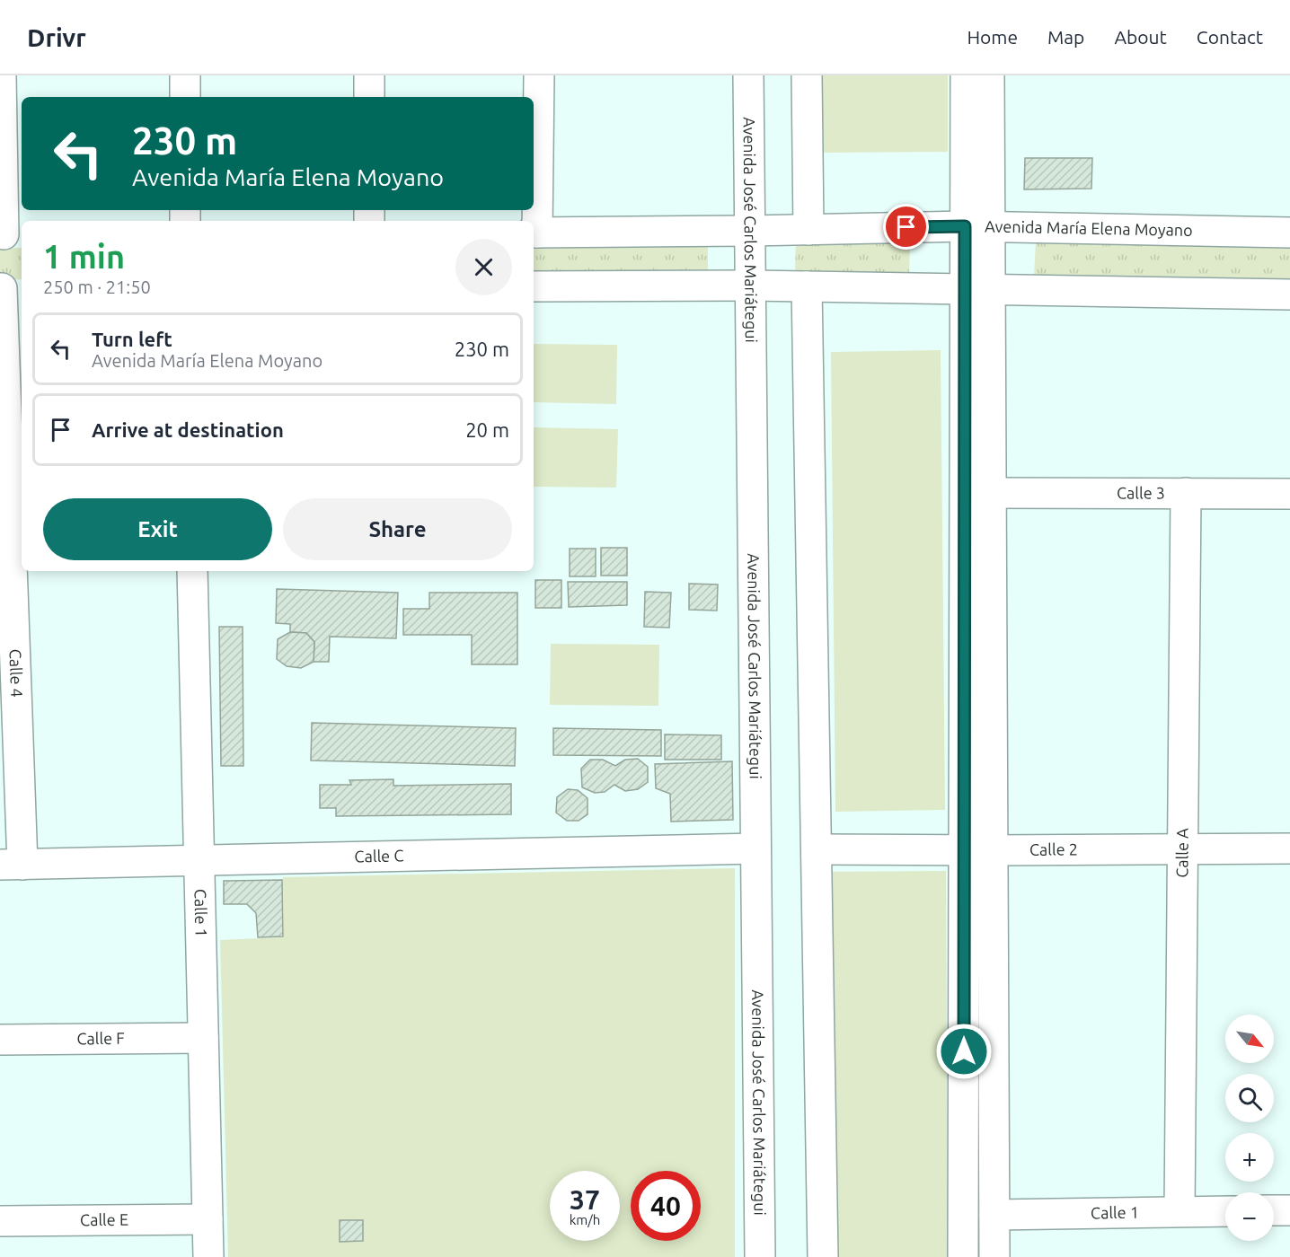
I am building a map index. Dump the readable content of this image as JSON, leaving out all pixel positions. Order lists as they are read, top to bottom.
{
  "streets": {
    "street": [
      "Avenida María Elena Moyano",
      "Avenida José Carlos Mariátegui",
      "Calle 3",
      "Calle 4",
      "Calle 2",
      "Calle A",
      "Calle C",
      "Calle 1",
      "Calle F",
      "Calle E"
    ]
  },
  "crossings": [
    ["Avenida María Elena Moyano", "Avenida José Carlos Mariátegui"],
    ["Avenida José Carlos Mariátegui", "Calle C"],
    ["Calle 3", "Calle A"],
    ["Calle 4", "Calle C"],
    ["Calle 2", "Calle A"],
    ["Calle A", "Calle 1"],
    ["Calle C", "Calle 1"],
    ["Calle 1", "Calle F"],
    ["Calle 1", "Calle E"]
  ],
  "north": "bottom right",
  "page": {
    "header": "Drivr",
    "nav": [
      "Home",
      "Map",
      "About",
      "Contact"
    ],
    "turn": ["230 m", "Avenida María Elena Moyano"],
    "heading": ["1 min", "250 m · 21:50"],
    "list": [
      {
        "name": "Turn left",
        "note": "Avenida María Elena Moyano",
        "value": "230 m"
      },
      {
        "name": "Arrive at destination",
        "value": "20 m"
      }
    ],
    "buttons": ["Exit", "Share"],
    "map_buttons": ["+", "−"],
    "speed": "37 km/h",
    "limit": "40"
  }
}
